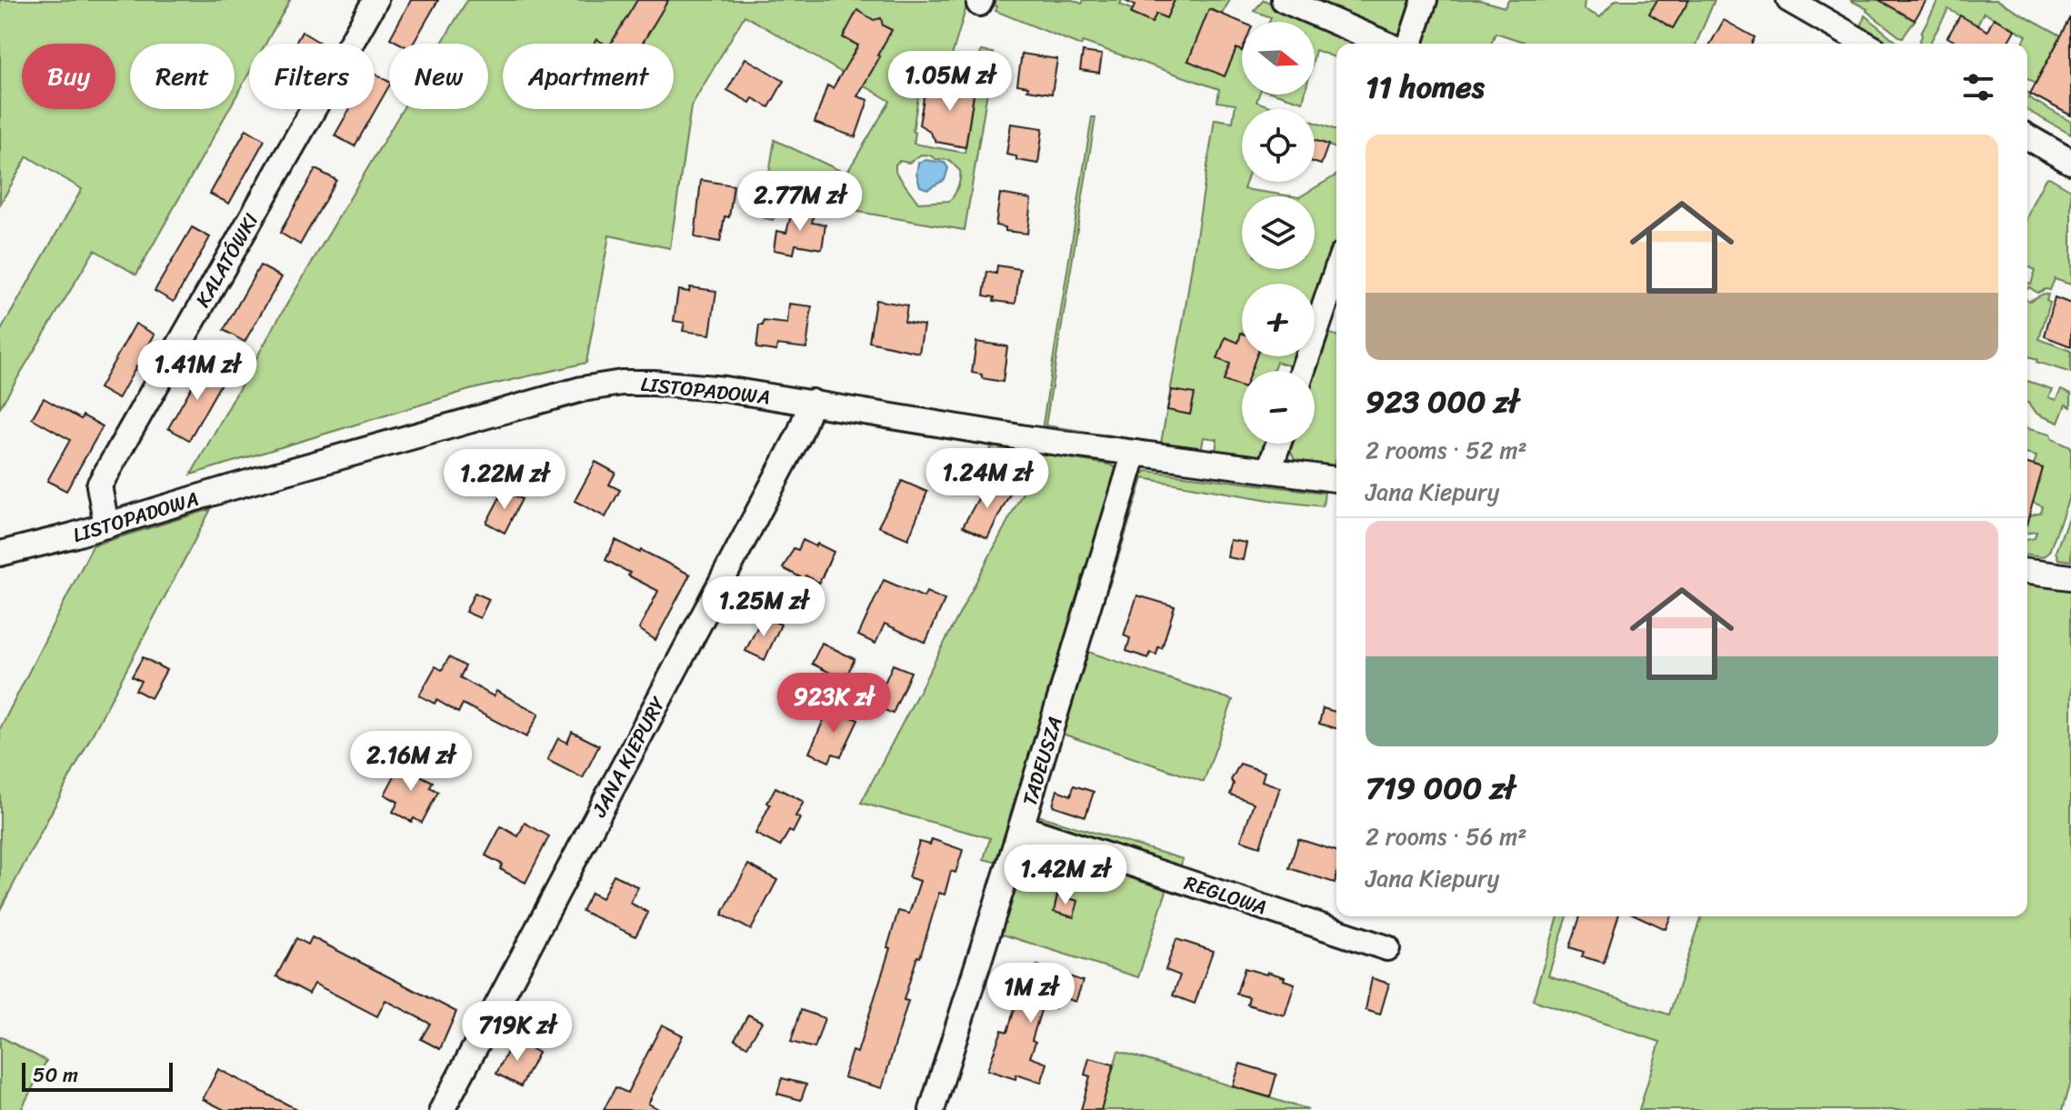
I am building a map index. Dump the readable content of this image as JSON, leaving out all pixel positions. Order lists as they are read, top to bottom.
{
  "streets": {
    "street": [
      "KALATÓWKI",
      "LISTOPADOWA",
      "JANA KIEPURY",
      "TADEUSZA",
      "REGLOWA"
    ]
  },
  "crossings": [
    ["KALATÓWKI", "LISTOPADOWA"],
    ["LISTOPADOWA", "JANA KIEPURY"],
    ["LISTOPADOWA", "TADEUSZA"],
    ["TADEUSZA", "REGLOWA"]
  ],
  "scale_bar": "50 m",
  "north": "right",
  "page": {
    "map_buttons": ["+", "−"],
    "chip": [
      "Buy",
      "Rent",
      "Filters",
      "New",
      "Apartment"
    ],
    "heading": "11 homes",
    "price": [
      "1.05M zł",
      "2.77M zł",
      "1.41M zł",
      "1.24M zł",
      "1.22M zł",
      "1.25M zł",
      "923K zł",
      "2.16M zł",
      "1.42M zł",
      "1M zł",
      "719K zł"
    ],
    "list": [
      {
        "name": "923 000 zł",
        "note": "2 rooms · 52 m² · Jana Kiepury"
      },
      {
        "name": "719 000 zł",
        "note": "2 rooms · 56 m² · Jana Kiepury"
      }
    ],
    "scale": "50 m"
  }
}
